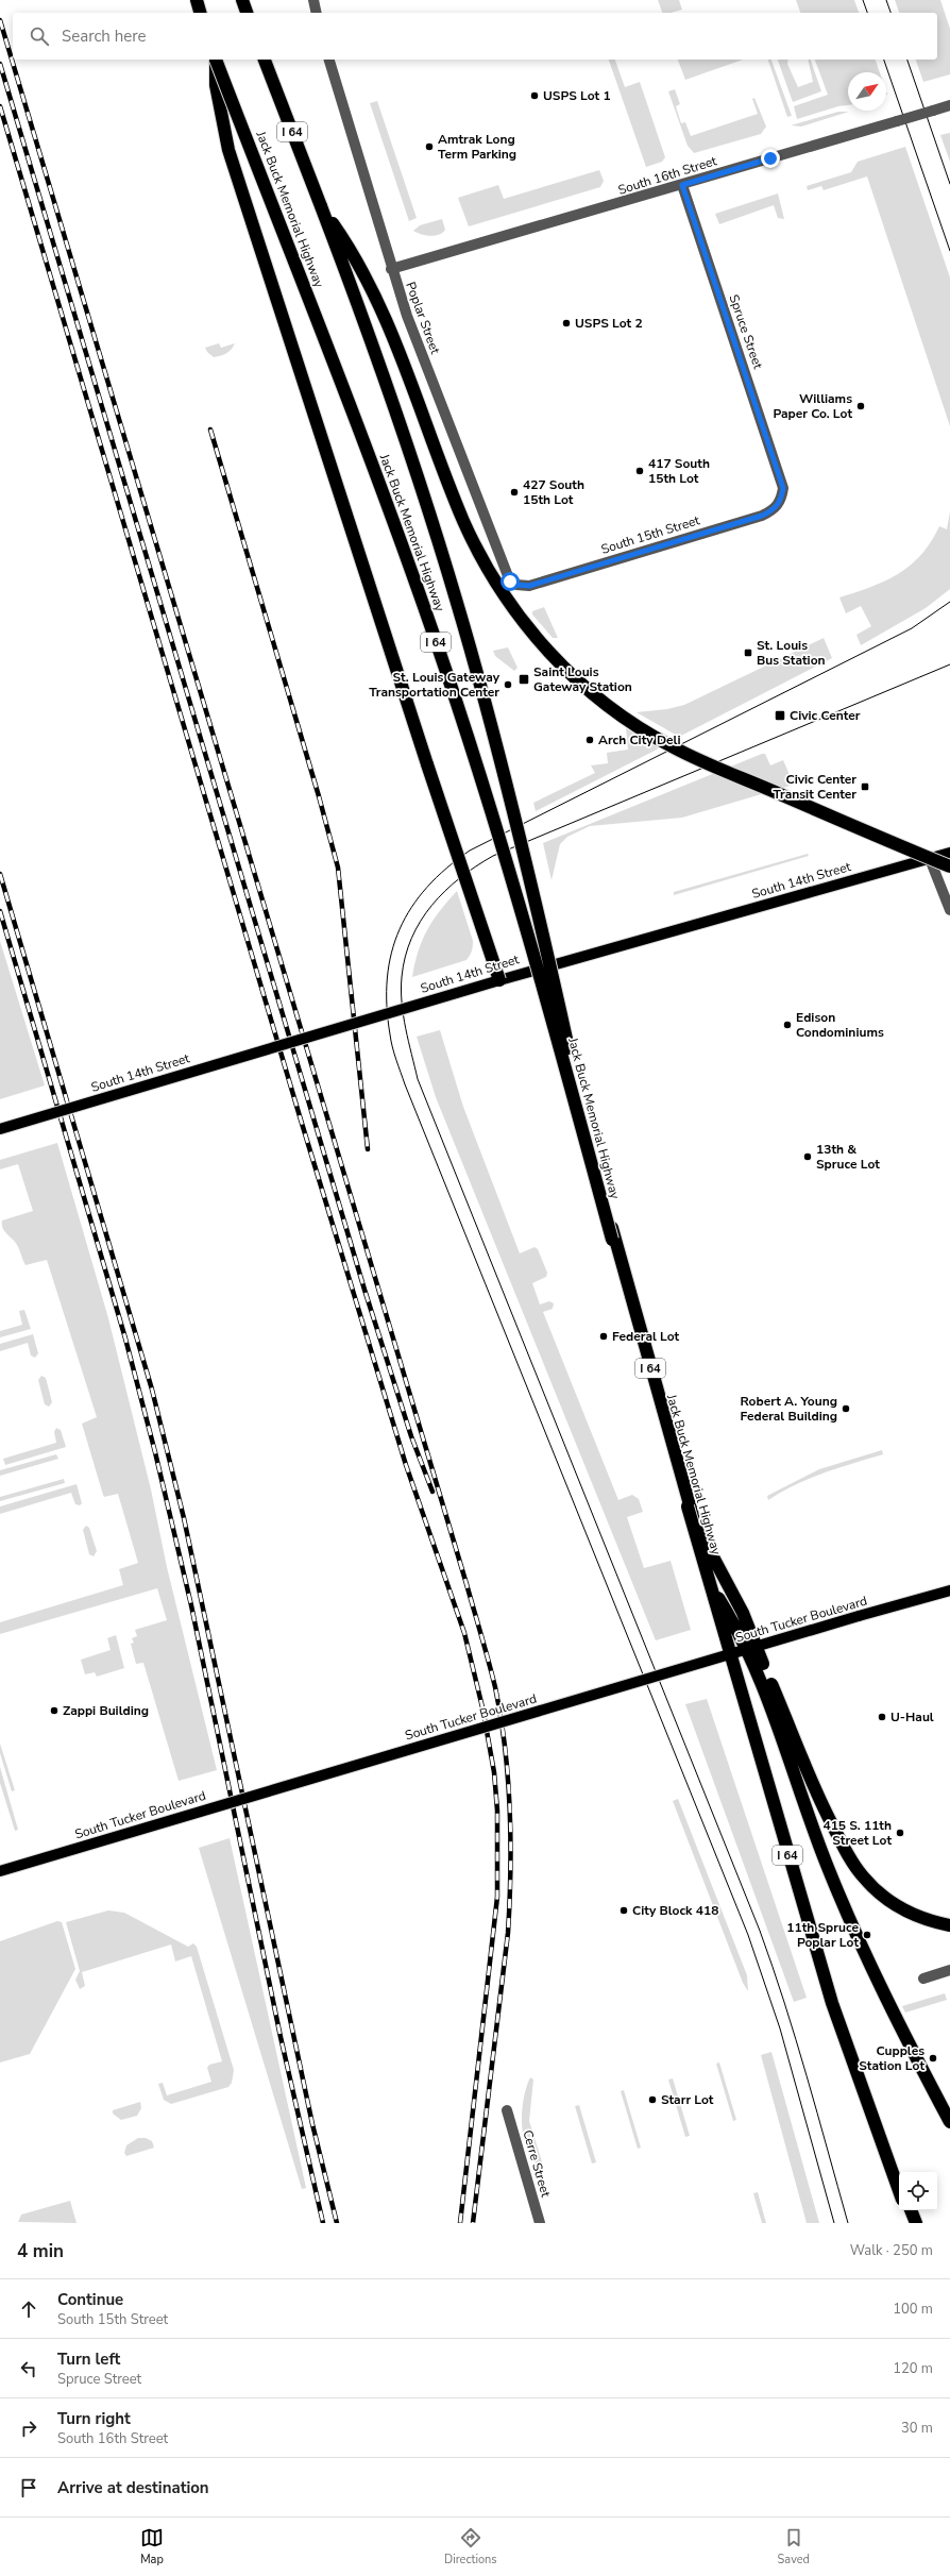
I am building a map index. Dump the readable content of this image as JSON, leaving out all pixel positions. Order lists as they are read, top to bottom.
{
  "streets": {
    "highway": ["I 64", "Jack Buck Memorial Highway"],
    "main road": ["South 14th Street", "South Tucker Boulevard"],
    "street": [
      "South 16th Street",
      "Poplar Street",
      "Spruce Street",
      "South 15th Street",
      "Cerre Street"
    ]
  },
  "crossings": [
    ["South 16th Street", "Poplar Street"],
    ["South 16th Street", "Spruce Street"],
    ["Poplar Street", "South 15th Street"],
    ["Spruce Street", "South 15th Street"]
  ],
  "places": {
    "other": [
      "USPS Lot 1",
      "Amtrak Long Term Parking",
      "USPS Lot 2",
      "Williams Paper Co. Lot",
      "417 South 15th Lot",
      "427 South 15th Lot",
      "St. Louis Gateway Transportation Center",
      "Arch City Deli",
      "Edison Condominiums",
      "13th & Spruce Lot",
      "Federal Lot",
      "Robert A. Young Federal Building",
      "Zappi Building",
      "U-Haul",
      "415 S. 11th Street Lot",
      "City Block 418",
      "11th Spruce Poplar Lot",
      "Cupples Station Lot",
      "Starr Lot"
    ],
    "transit": [
      "St. Louis Bus Station",
      "Saint Louis Gateway Station",
      "Civic Center",
      "Civic Center Transit Center"
    ]
  },
  "north": "top right",
  "page": {
    "search": "Search here",
    "heading": ["4 min", "Walk · 250 m"],
    "list": [
      ["Continue", "South 15th Street", "100 m"],
      ["Turn left", "Spruce Street", "120 m"],
      ["Turn right", "South 16th Street", "30 m"],
      "Arrive at destination"
    ],
    "nav": ["Map", "Directions", "Saved"]
  }
}
